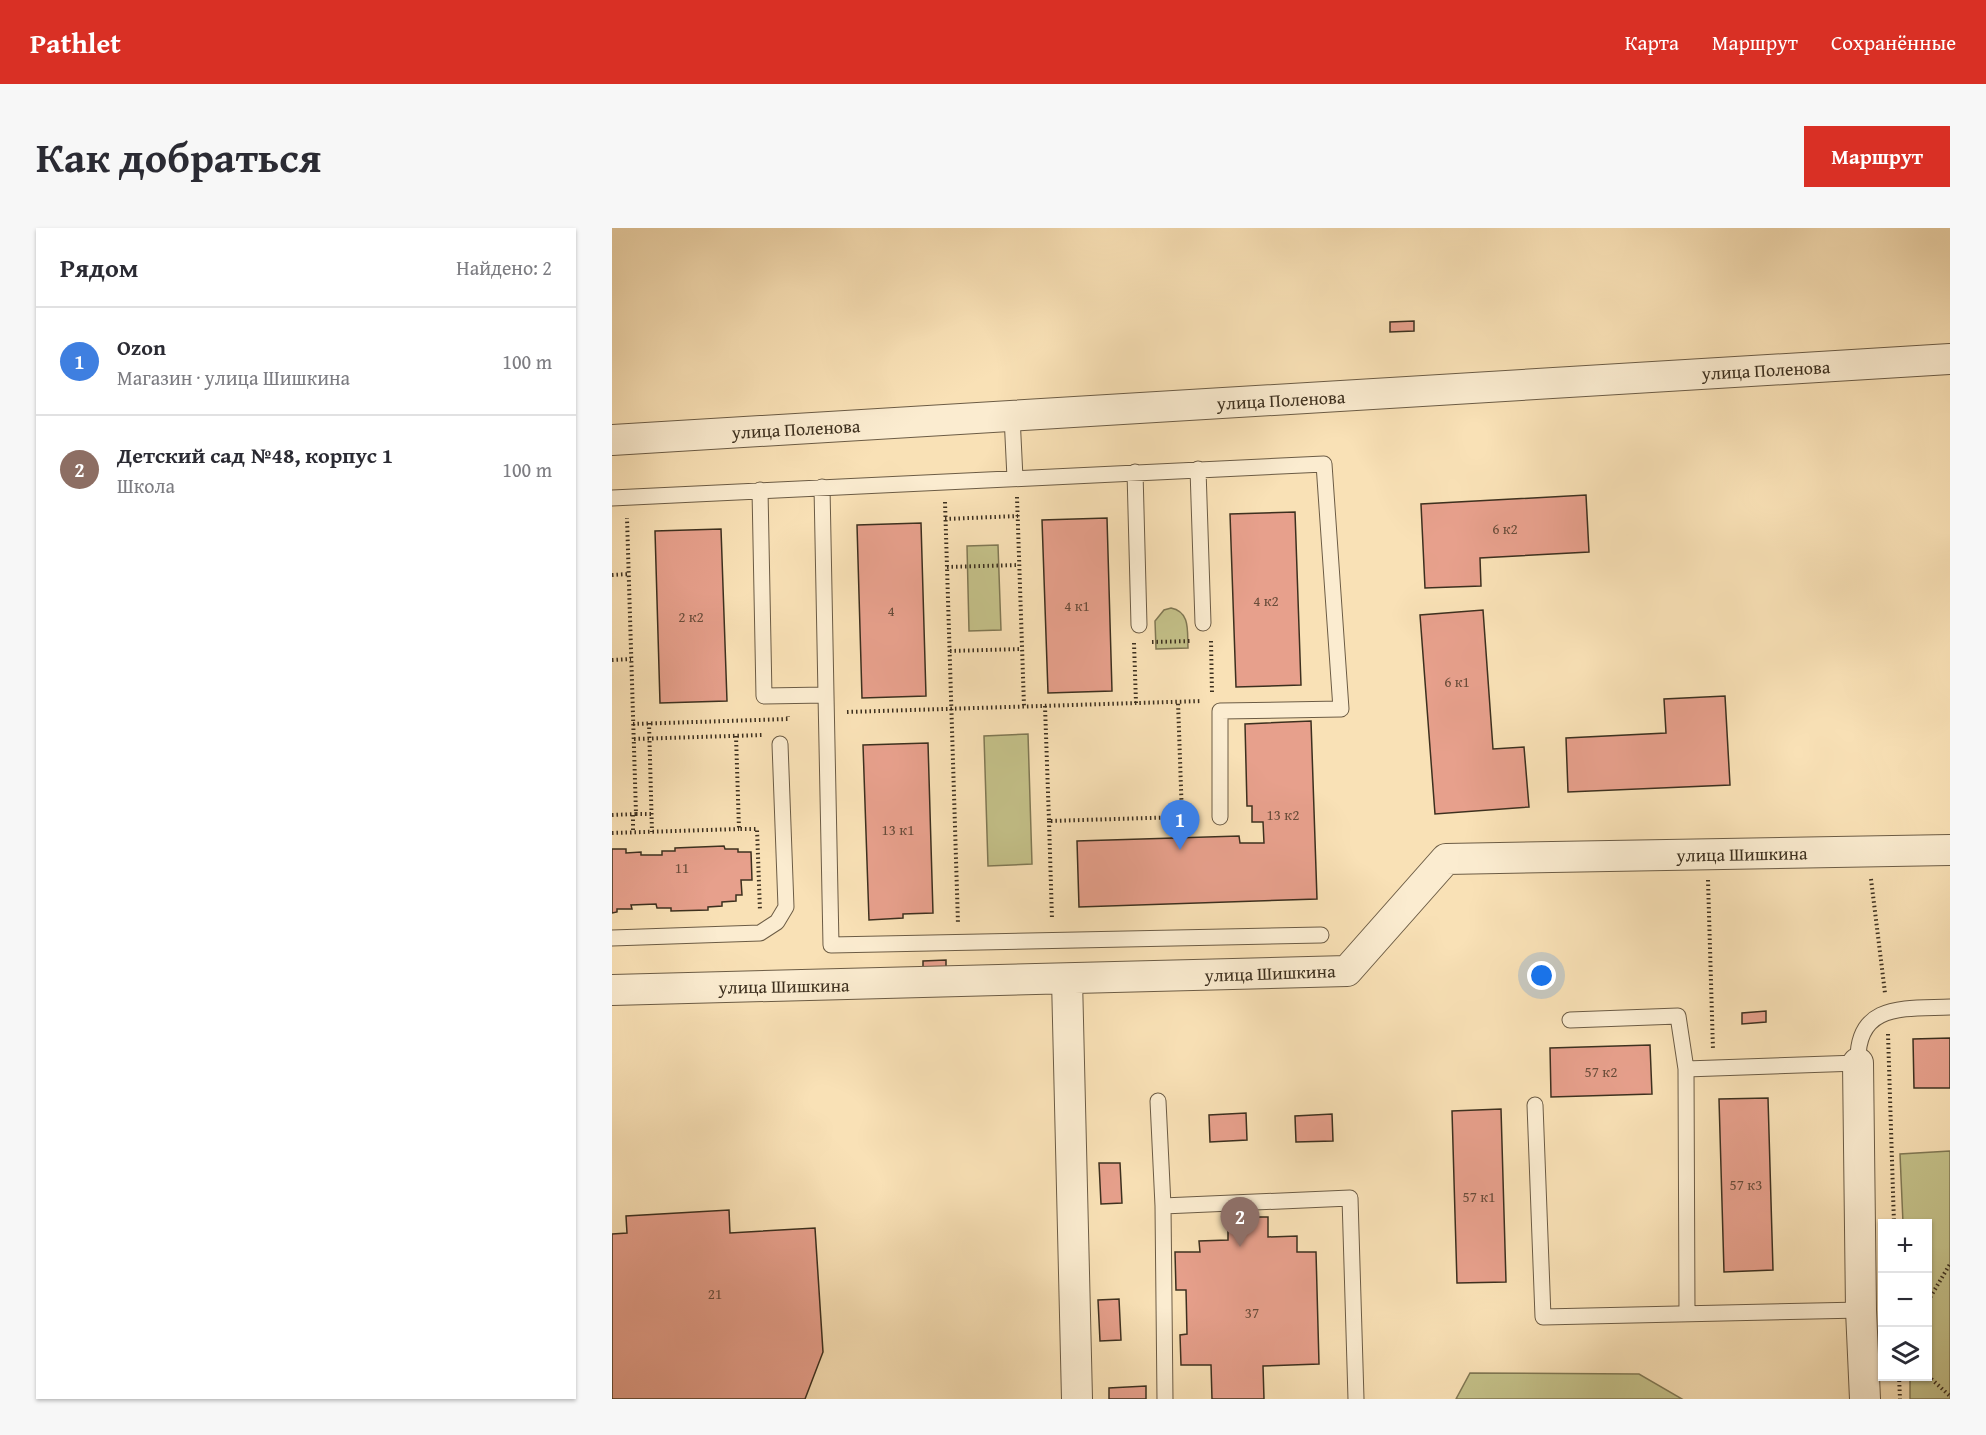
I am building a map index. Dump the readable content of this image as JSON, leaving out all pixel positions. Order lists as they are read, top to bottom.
{
  "streets": {
    "street": ["улица Поленова", "улица Шишкина"]
  },
  "house_numbers": [
    "6 к2",
    "4 к2",
    "4 к1",
    "4",
    "2 к2",
    "6 к1",
    "13 к2",
    "13 к1",
    "11",
    "57 к2",
    "57 к3",
    "57 к1",
    "21",
    "37"
  ],
  "page": {
    "header": "Pathlet",
    "nav": ["Карта", "Маршрут", "Сохранённые"],
    "title": "Как добраться",
    "buttons": "Маршрут",
    "heading": ["Рядом", "Найдено: 2"],
    "list": [
      {
        "mark": "1",
        "name": "Ozon",
        "note": "Магазин · улица Шишкина",
        "value": "100 m"
      },
      {
        "mark": "2",
        "name": "Детский сад №48, корпус 1",
        "note": "Школа",
        "value": "100 m"
      }
    ],
    "pins": ["1", "2"],
    "map_buttons": ["+", "−"]
  }
}
